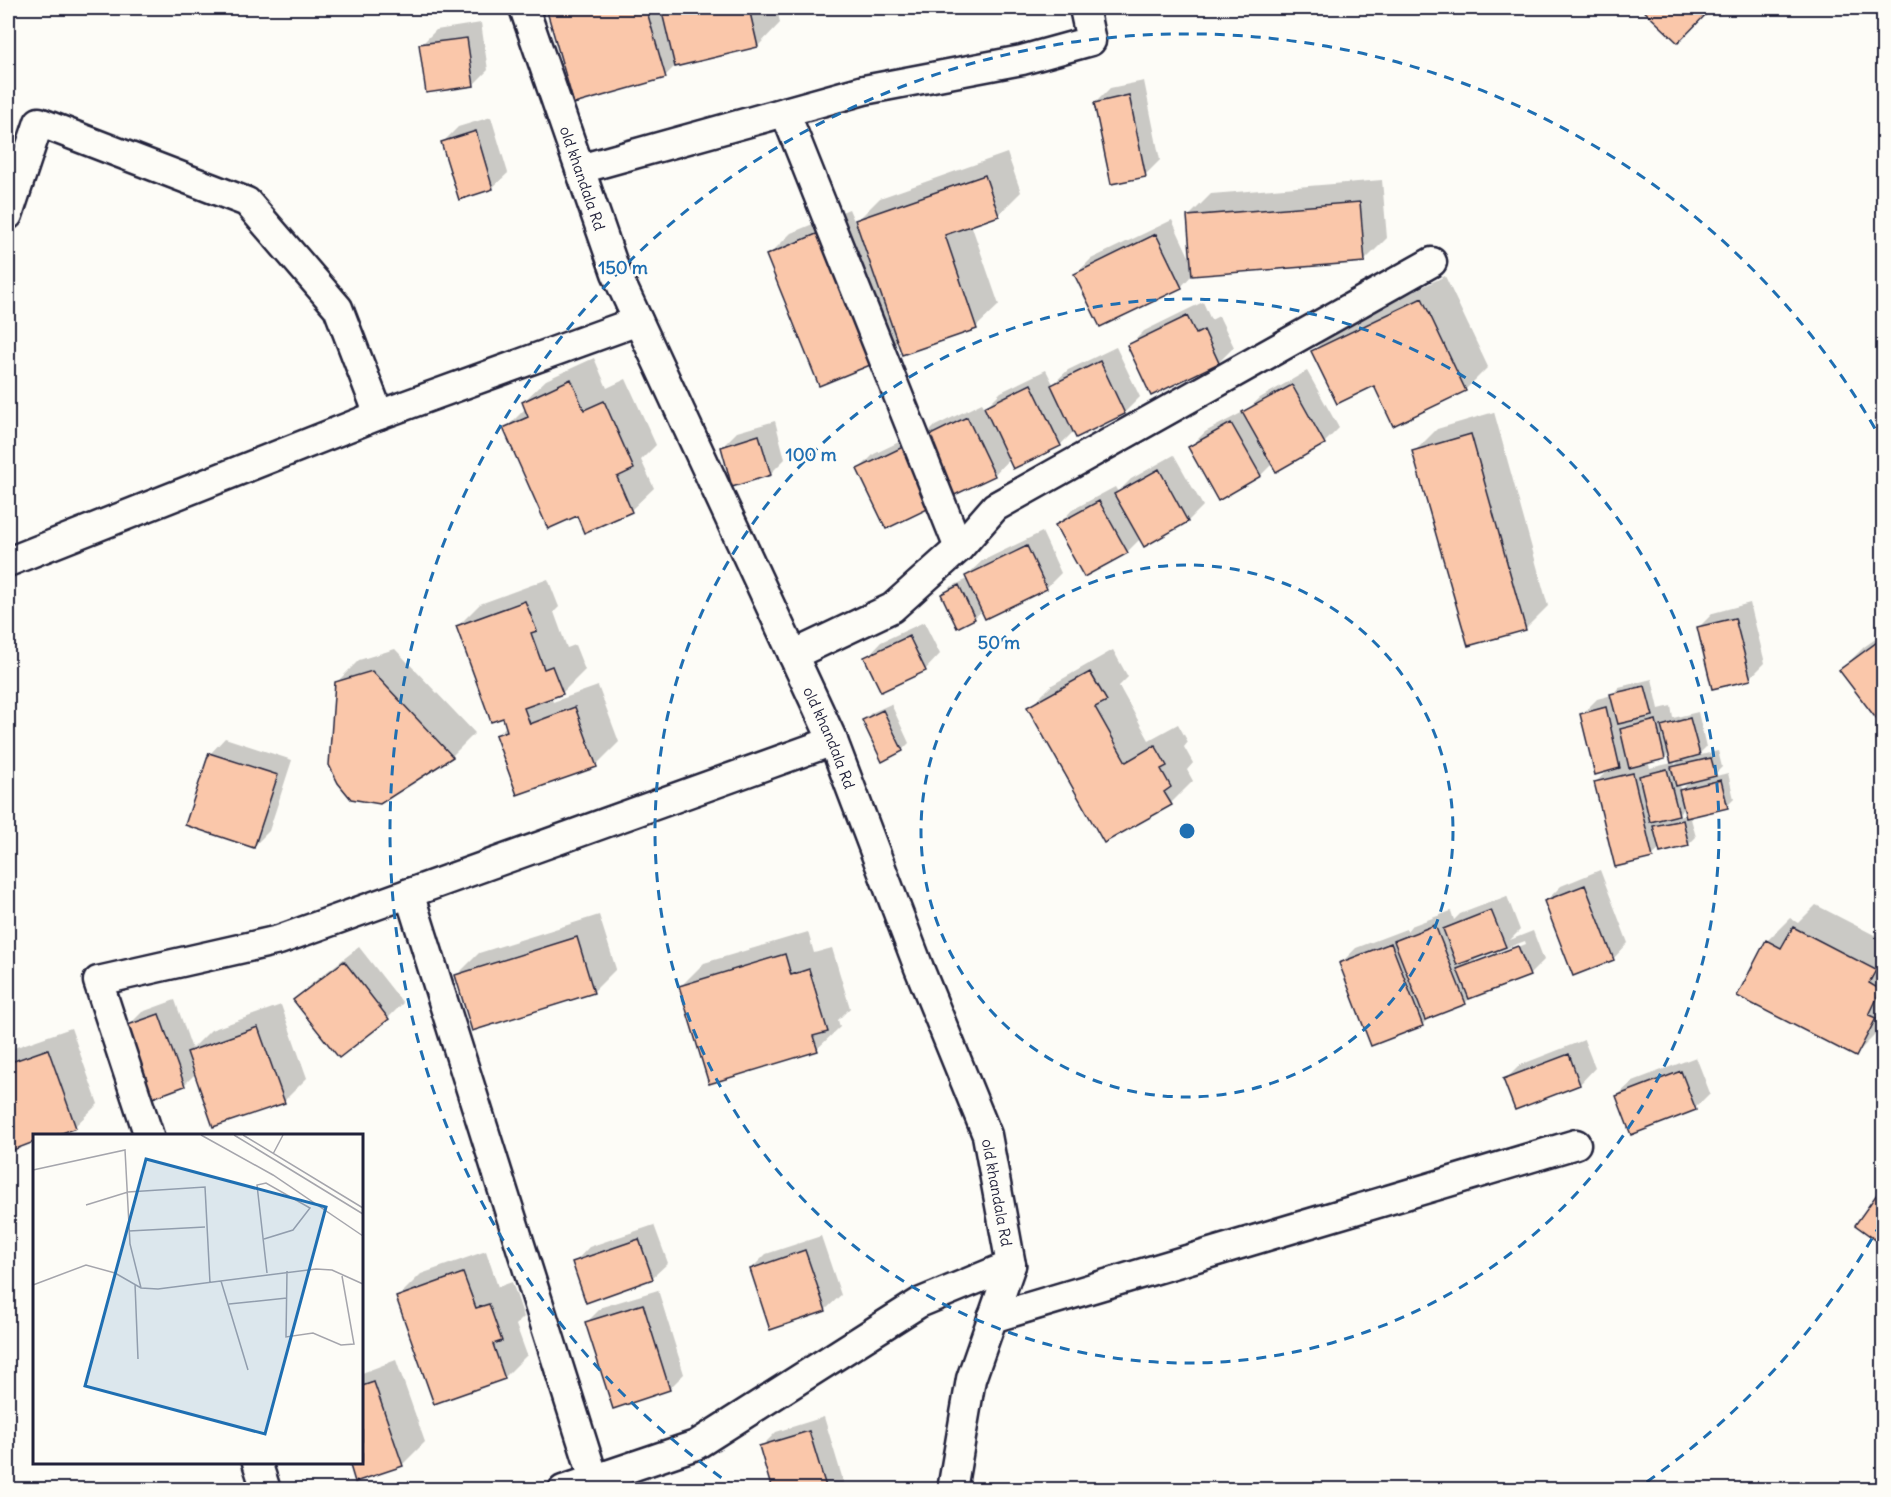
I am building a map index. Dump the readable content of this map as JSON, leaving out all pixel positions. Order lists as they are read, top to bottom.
{
  "streets": {
    "street": ["old khandala Rd"]
  },
  "rings": ["150 m", "100 m", "50 m"]
}
